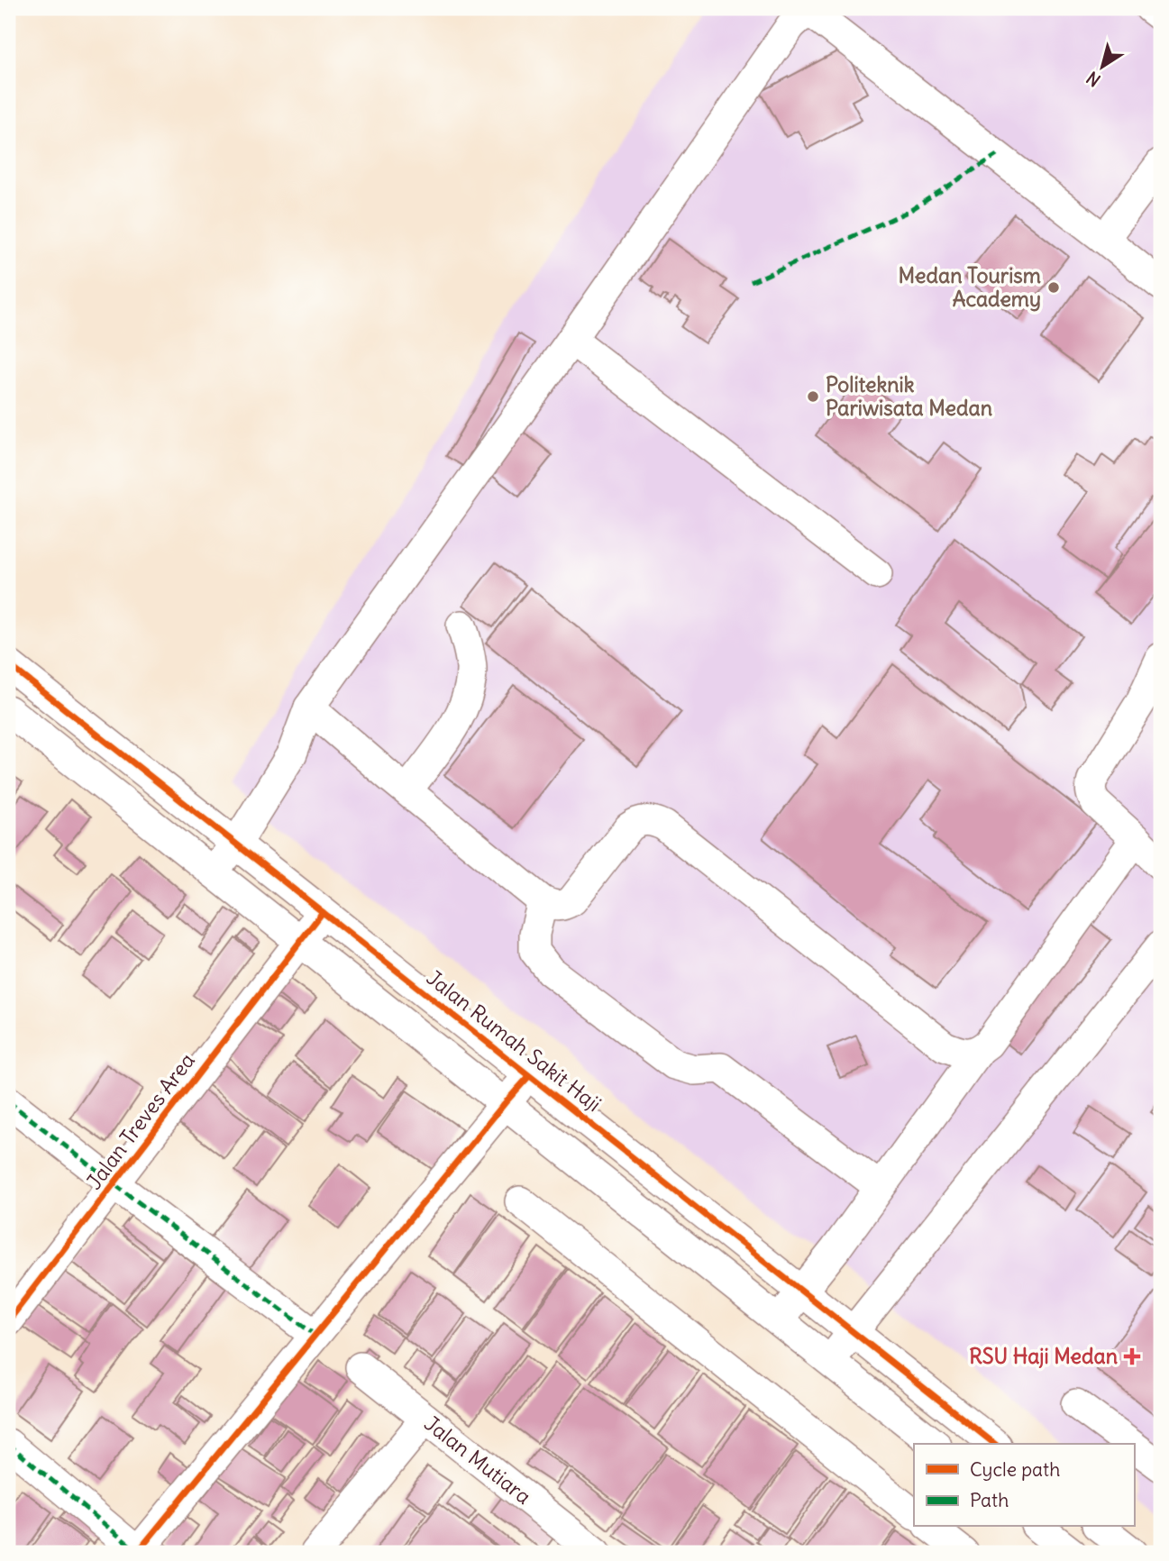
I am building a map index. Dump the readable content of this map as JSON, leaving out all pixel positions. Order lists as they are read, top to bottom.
{
  "streets": {
    "street": ["Jalan Rumah Sakit Haji", "Jalan Treves Area", "Jalan Mutiara"]
  },
  "crossings": [
    ["Jalan Rumah Sakit Haji", "Jalan Treves Area"]
  ],
  "places": {
    "other": ["Medan Tourism Academy", "Politeknik Pariwisata Medan"],
    "health": ["RSU Haji Medan"]
  },
  "legend": ["Cycle path", "Path"],
  "north": "bottom left"
}
